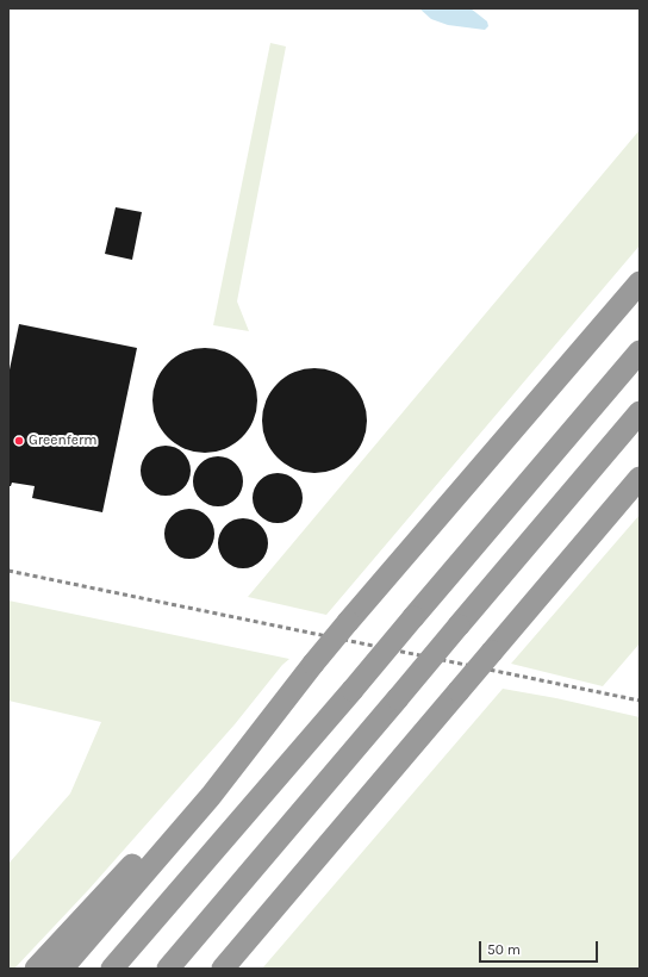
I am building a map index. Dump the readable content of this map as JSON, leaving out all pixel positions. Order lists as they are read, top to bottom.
{
  "places": ["Greenferm"],
  "scale_bar": "50 m"
}
